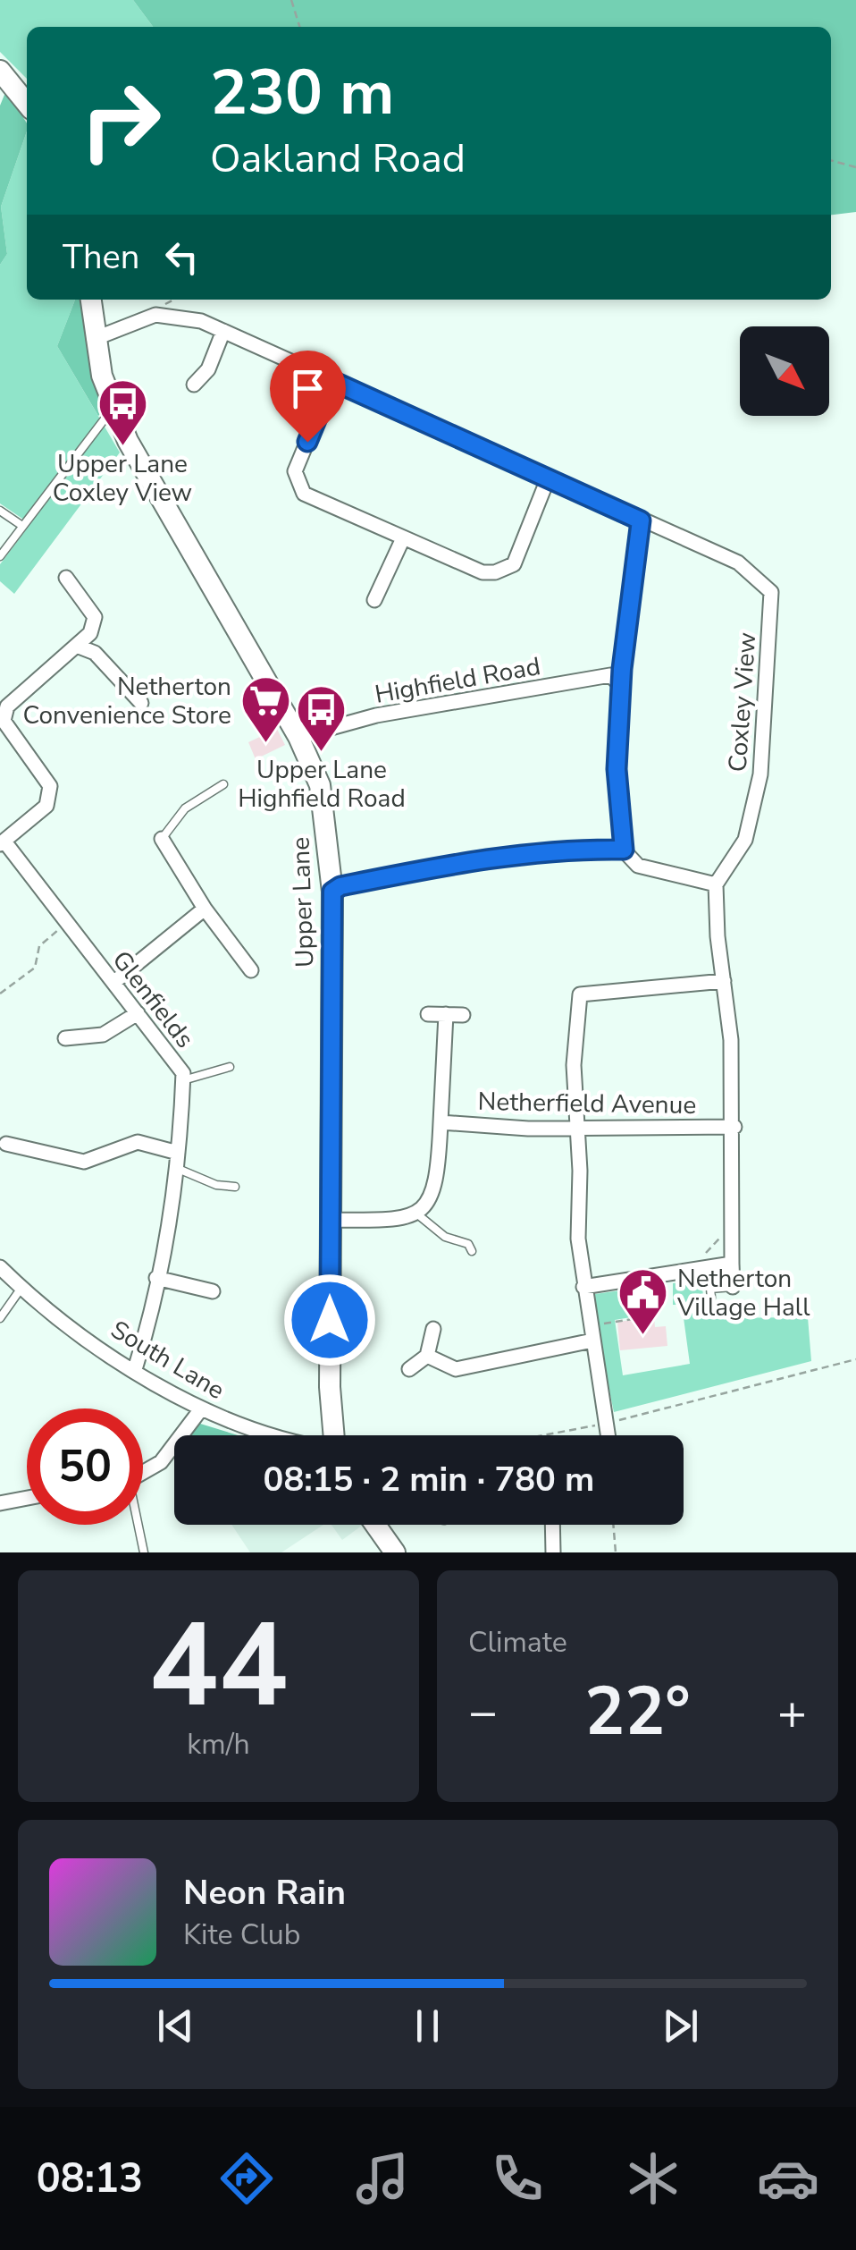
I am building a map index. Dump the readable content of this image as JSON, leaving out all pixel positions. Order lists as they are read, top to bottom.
{
  "streets": {
    "main road": ["Upper Lane"],
    "street": [
      "Highfield Road",
      "Coxley View",
      "Glenfields",
      "Netherfield Avenue",
      "South Lane"
    ]
  },
  "crossings": [
    ["Highfield Road", "Upper Lane"],
    ["Coxley View", "Upper Lane"],
    ["Glenfields", "South Lane"]
  ],
  "places": {
    "bus stop": ["Upper Lane Coxley View", "Upper Lane Highfield Road"],
    "supermarket": ["Netherton Convenience Store"],
    "public building": ["Netherton Village Hall"]
  },
  "north": "bottom right",
  "page": {
    "turn": ["230 m", "Oakland Road"],
    "then": "Then",
    "limit": "50",
    "trip": "08:15 · 2 min · 780 m",
    "tile": [
      ["44", "km/h"],
      "Climate"
    ],
    "heat": ["−", "22°", "+"],
    "song": ["Neon Rain", "Kite Club"],
    "tabs": "08:13"
  }
}
